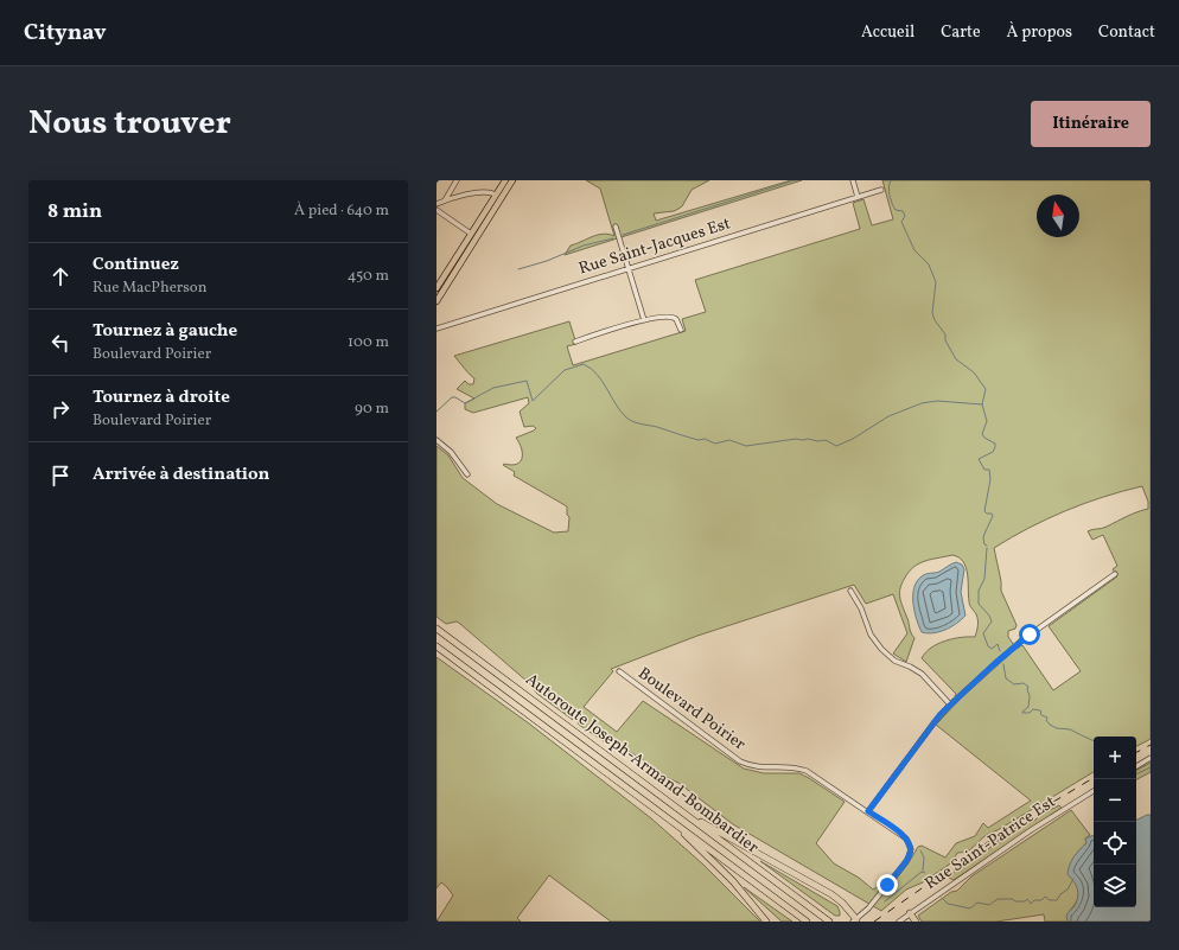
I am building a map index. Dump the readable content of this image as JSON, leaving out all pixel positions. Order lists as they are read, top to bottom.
{
  "streets": {
    "highway": ["Autoroute Joseph-Armand-Bombardier"],
    "street": ["Rue Saint-Jacques Est", "Boulevard Poirier", "Rue Saint-Patrice Est"]
  },
  "north": "top",
  "page": {
    "header": "Citynav",
    "nav": [
      "Accueil",
      "Carte",
      "À propos",
      "Contact"
    ],
    "title": "Nous trouver",
    "buttons": "Itinéraire",
    "heading": ["8 min", "À pied · 640 m"],
    "list": [
      ["Continuez", "Rue MacPherson", "450 m"],
      ["Tournez à gauche", "Boulevard Poirier", "100 m"],
      ["Tournez à droite", "Boulevard Poirier", "90 m"],
      "Arrivée à destination"
    ],
    "map_buttons": ["+", "−"]
  }
}
